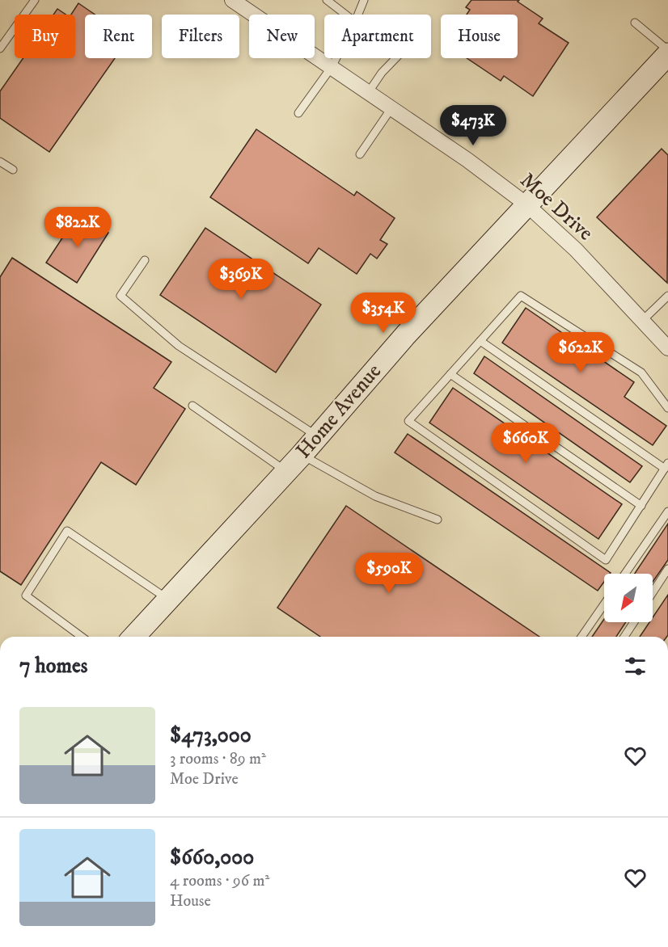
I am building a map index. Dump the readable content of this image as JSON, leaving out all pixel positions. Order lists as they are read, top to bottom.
{
  "streets": {
    "street": ["Moe Drive", "Home Avenue"]
  },
  "crossings": [
    ["Moe Drive", "Home Avenue"]
  ],
  "north": "bottom left",
  "page": {
    "chip": [
      "Buy",
      "Rent",
      "Filters",
      "New",
      "Apartment",
      "House"
    ],
    "price": [
      "$473K",
      "$822K",
      "$369K",
      "$354K",
      "$622K",
      "$660K",
      "$590K"
    ],
    "heading": "7 homes",
    "list": [
      {
        "name": "$473,000",
        "note": "3 rooms · 89 m² · Moe Drive"
      },
      {
        "name": "$660,000",
        "note": "4 rooms · 96 m² · House"
      }
    ]
  }
}
